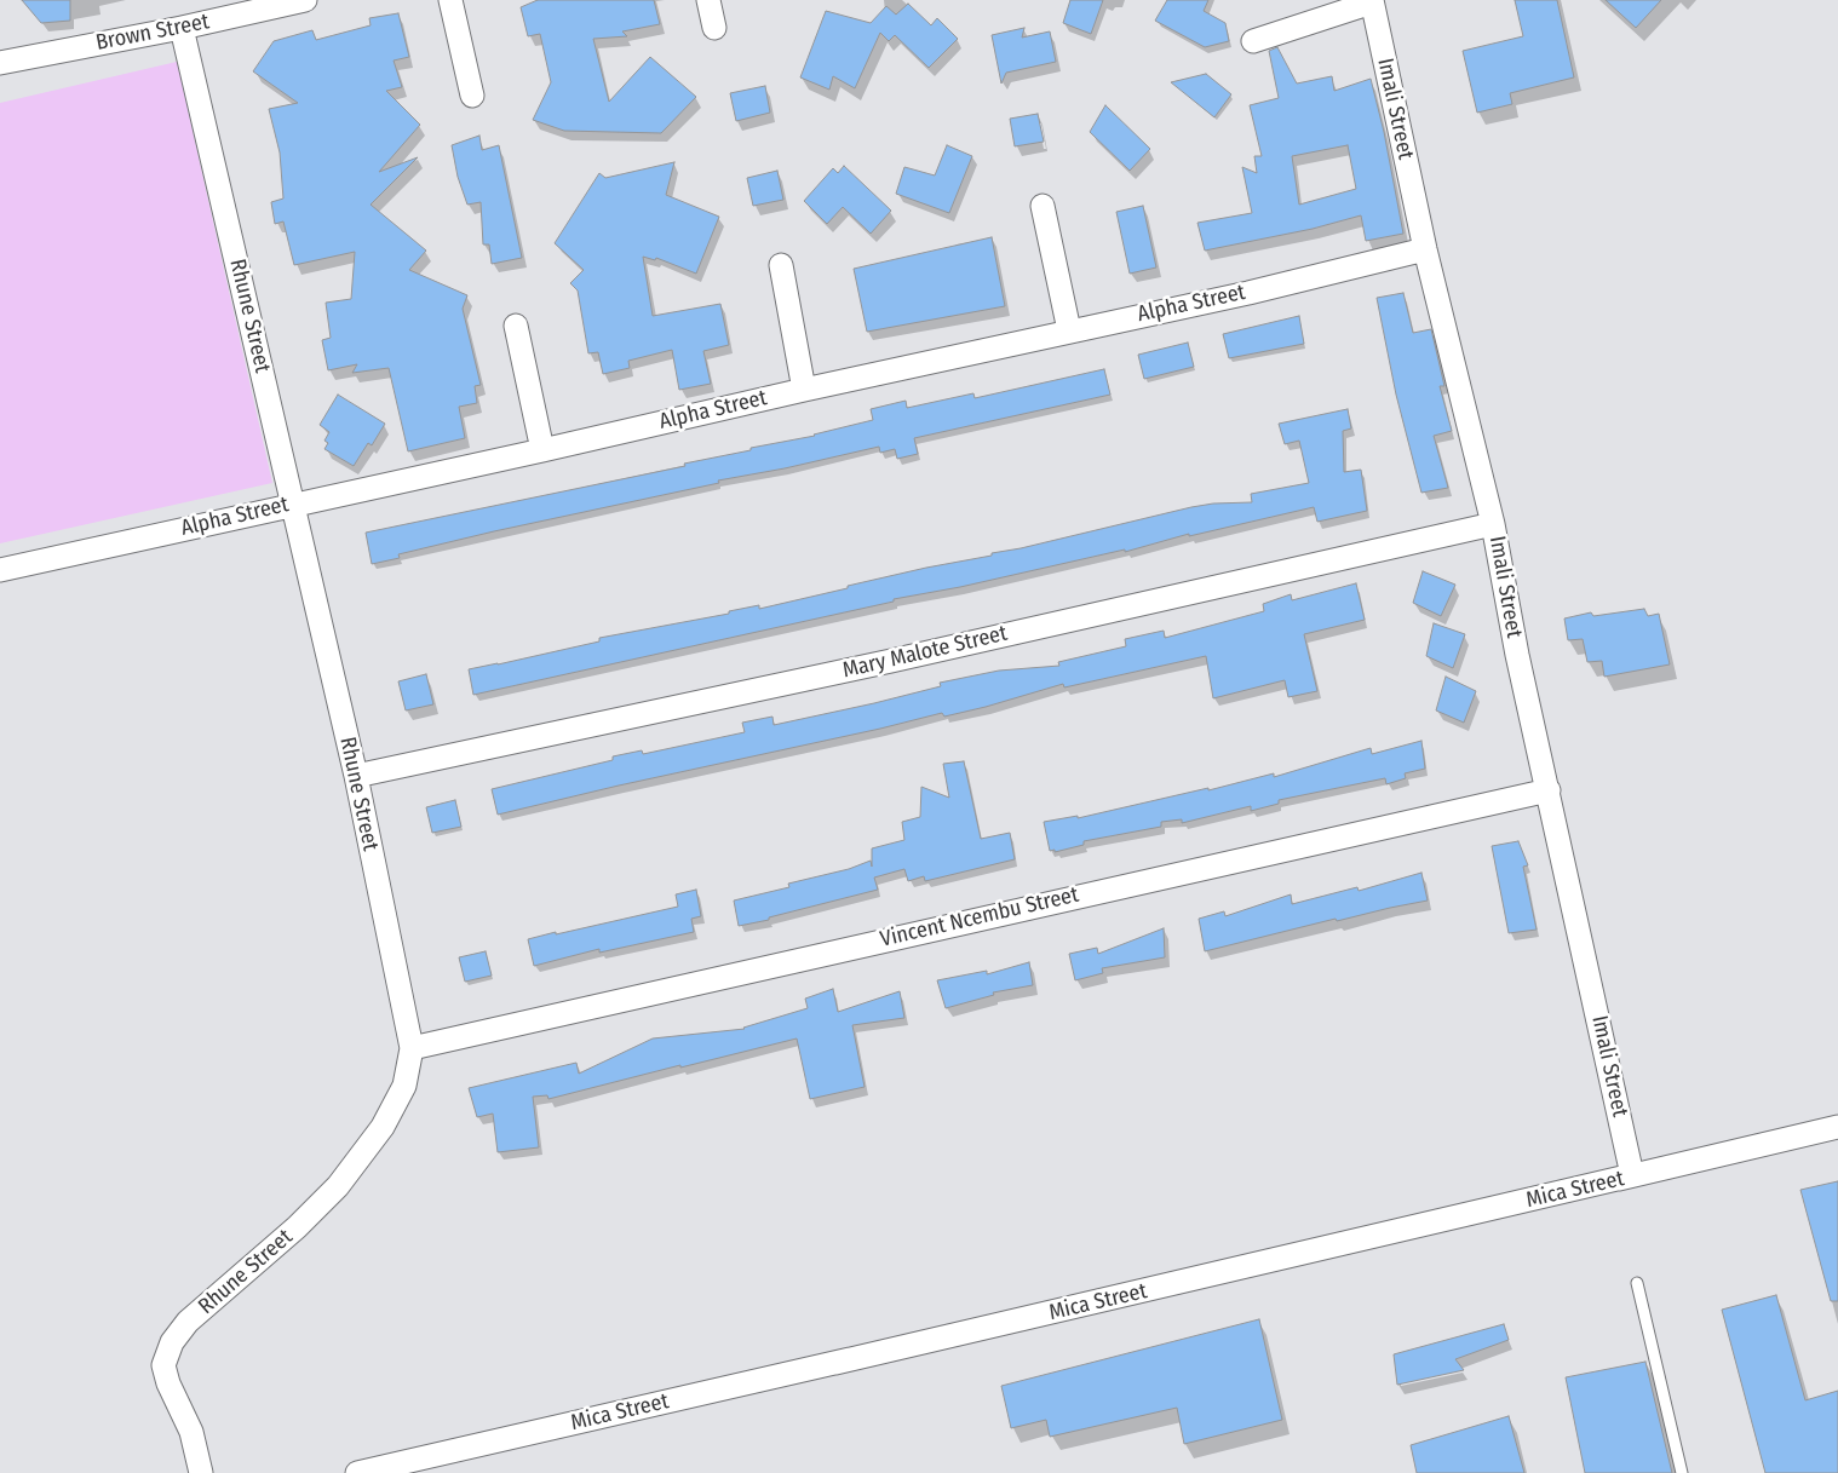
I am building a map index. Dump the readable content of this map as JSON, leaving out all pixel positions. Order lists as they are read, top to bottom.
{
  "streets": {
    "street": [
      "Brown Street",
      "Imali Street",
      "Alpha Street",
      "Rhune Street",
      "Mary Malote Street",
      "Vincent Ncembu Street",
      "Mica Street"
    ]
  },
  "crossings": [
    ["Brown Street", "Rhune Street"],
    ["Imali Street", "Alpha Street"],
    ["Imali Street", "Mary Malote Street"],
    ["Imali Street", "Vincent Ncembu Street"],
    ["Imali Street", "Mica Street"],
    ["Alpha Street", "Rhune Street"],
    ["Rhune Street", "Mary Malote Street"],
    ["Rhune Street", "Vincent Ncembu Street"]
  ]
}
